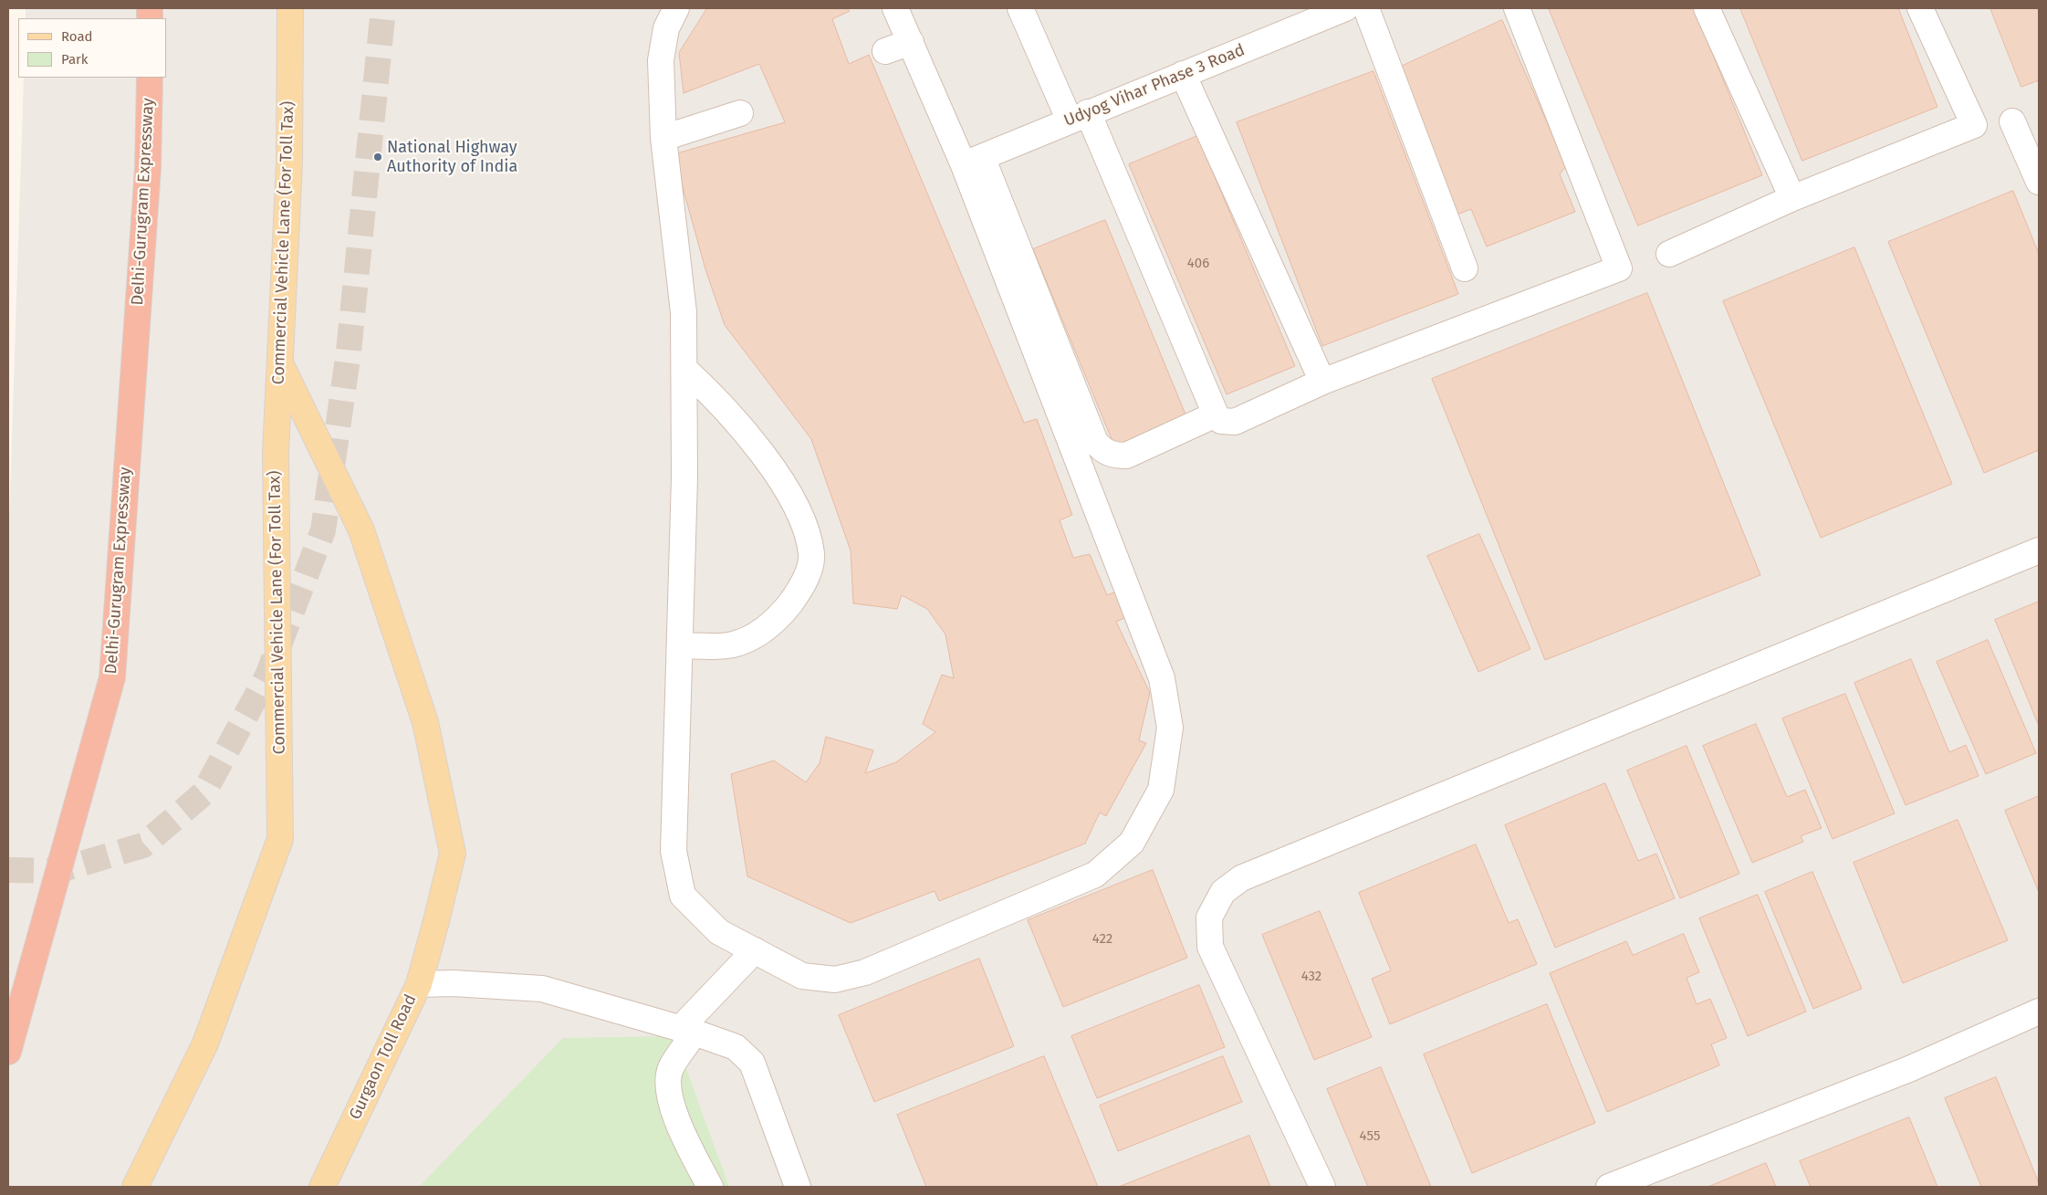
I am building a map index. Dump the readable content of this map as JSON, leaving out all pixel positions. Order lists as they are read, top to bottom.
{
  "streets": {
    "highway": ["Delhi-Gurugram Expressway"],
    "main road": ["Commercial Vehicle Lane (For Toll Tax)", "Gurgaon Toll Road"],
    "street": ["Udyog Vihar Phase 3 Road"]
  },
  "places": ["National Highway Authority of India"],
  "house_numbers": [
    "406",
    "422",
    "432",
    "455"
  ],
  "legend": ["Road", "Park"]
}
